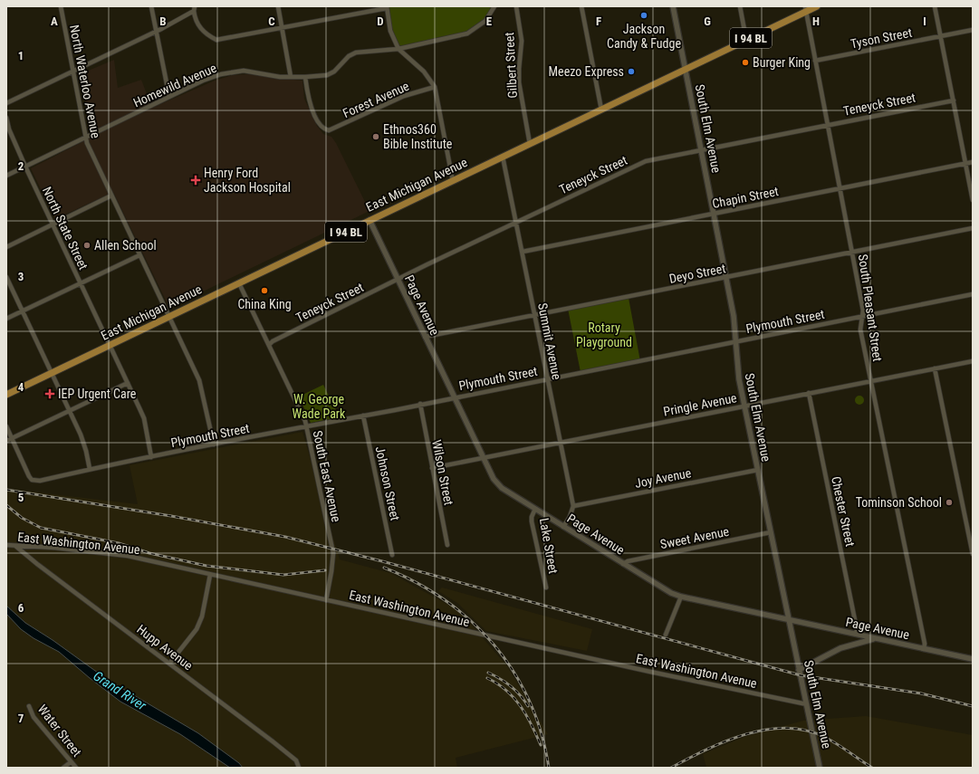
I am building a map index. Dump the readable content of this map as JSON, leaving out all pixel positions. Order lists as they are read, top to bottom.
{
  "streets": {
    "main road": ["I 94 BL", "East Michigan Avenue"],
    "street": [
      "Tyson Street",
      "Gilbert Street",
      "North Waterloo Avenue",
      "Homewild Avenue",
      "Forest Avenue",
      "Teneyck Street",
      "South Elm Avenue",
      "Chapin Street",
      "North State Street",
      "Deyo Street",
      "Page Avenue",
      "South Pleasant Street",
      "Plymouth Street",
      "Summit Avenue",
      "Pringle Avenue",
      "Wilson Street",
      "South East Avenue",
      "Joy Avenue",
      "Johnson Street",
      "Chester Street",
      "Sweet Avenue",
      "East Washington Avenue",
      "Lake Street",
      "Hupp Avenue",
      "Water Street"
    ]
  },
  "crossings": [
    ["Tyson Street", "South Pleasant Street"],
    ["Gilbert Street", "East Michigan Avenue"],
    ["North Waterloo Avenue", "Homewild Avenue"],
    ["North Waterloo Avenue", "East Michigan Avenue"],
    ["North Waterloo Avenue", "Plymouth Street"],
    ["Homewild Avenue", "Forest Avenue"],
    ["Homewild Avenue", "North State Street"],
    ["Teneyck Street", "South Elm Avenue"],
    ["Teneyck Street", "Page Avenue"],
    ["Teneyck Street", "South Pleasant Street"],
    ["Teneyck Street", "Summit Avenue"],
    ["Teneyck Street", "South East Avenue"],
    ["South Elm Avenue", "East Michigan Avenue"],
    ["South Elm Avenue", "Chapin Street"],
    ["South Elm Avenue", "Deyo Street"],
    ["South Elm Avenue", "Page Avenue"],
    ["South Elm Avenue", "Plymouth Street"],
    ["South Elm Avenue", "Pringle Avenue"],
    ["South Elm Avenue", "Joy Avenue"],
    ["South Elm Avenue", "Sweet Avenue"],
    ["South Elm Avenue", "East Washington Avenue"],
    ["East Michigan Avenue", "North State Street"],
    ["East Michigan Avenue", "Page Avenue"],
    ["East Michigan Avenue", "South Pleasant Street"],
    ["East Michigan Avenue", "Summit Avenue"],
    ["East Michigan Avenue", "South East Avenue"],
    ["Chapin Street", "South Pleasant Street"],
    ["Chapin Street", "Summit Avenue"],
    ["North State Street", "Plymouth Street"],
    ["Deyo Street", "Page Avenue"],
    ["Deyo Street", "South Pleasant Street"],
    ["Deyo Street", "Summit Avenue"],
    ["Page Avenue", "South Pleasant Street"],
    ["Page Avenue", "Plymouth Street"],
    ["Page Avenue", "Pringle Avenue"],
    ["Page Avenue", "Chester Street"],
    ["Page Avenue", "Sweet Avenue"],
    ["Page Avenue", "Lake Street"],
    ["South Pleasant Street", "Plymouth Street"],
    ["South Pleasant Street", "Pringle Avenue"],
    ["Plymouth Street", "Summit Avenue"],
    ["Plymouth Street", "Wilson Street"],
    ["Plymouth Street", "South East Avenue"],
    ["Plymouth Street", "Johnson Street"],
    ["Summit Avenue", "Pringle Avenue"],
    ["Summit Avenue", "Joy Avenue"],
    ["Pringle Avenue", "Wilson Street"],
    ["Pringle Avenue", "Chester Street"],
    ["South East Avenue", "East Washington Avenue"],
    ["East Washington Avenue", "Hupp Avenue"]
  ],
  "water": ["Grand River"],
  "parks": ["Rotary Playground", "W. George Wade Park"],
  "places": {
    "other": [
      "Jackson Candy & Fudge",
      "Burger King",
      "Meezo Express",
      "Ethnos360 Bible Institute",
      "Allen School",
      "China King",
      "Tominson School"
    ],
    "health": ["Henry Ford Jackson Hospital", "IEP Urgent Care"]
  },
  "grid": {
    "columns": [
      "A",
      "B",
      "C",
      "D",
      "E",
      "F",
      "G",
      "H",
      "I"
    ],
    "rows": [
      "1",
      "2",
      "3",
      "4",
      "5",
      "6",
      "7"
    ]
  }
}
